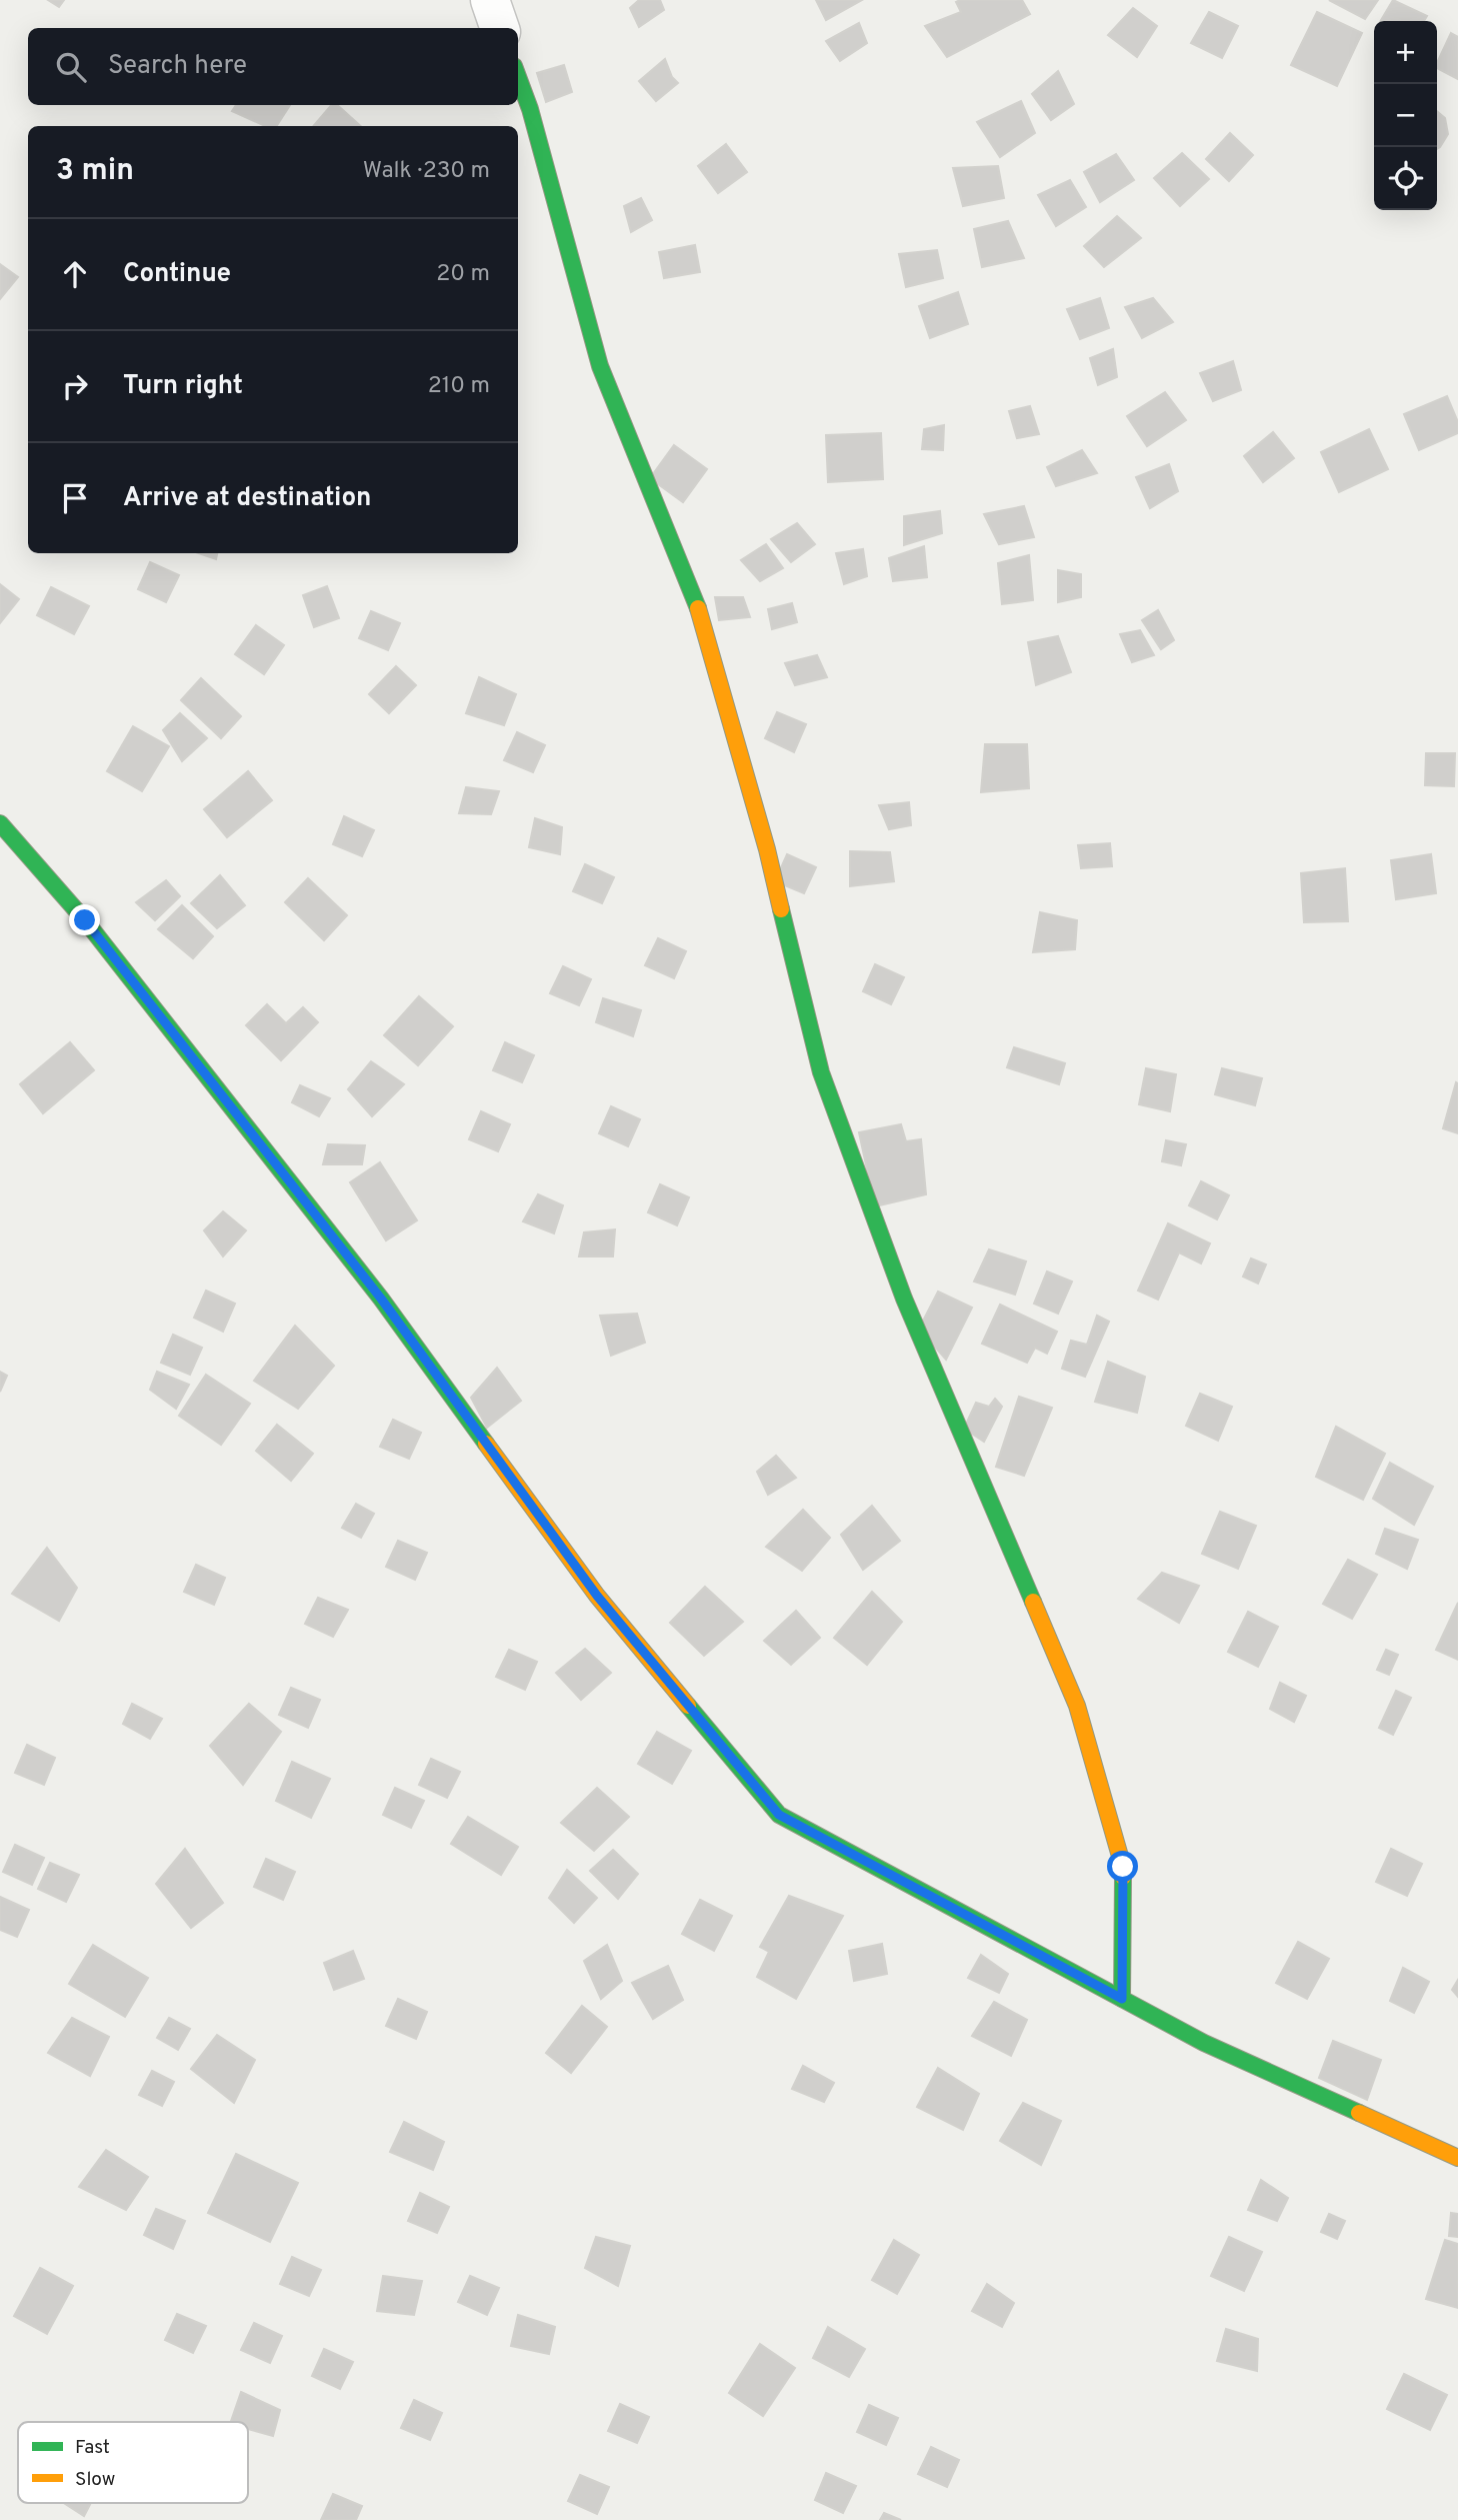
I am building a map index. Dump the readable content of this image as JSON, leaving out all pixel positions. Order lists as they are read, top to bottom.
{
  "legend": ["Fast", "Slow"],
  "page": {
    "map_buttons": ["+", "−"],
    "search": "Search here",
    "heading": ["3 min", "Walk · 230 m"],
    "list": [
      ["Continue", "20 m"],
      ["Turn right", "210 m"],
      "Arrive at destination"
    ]
  }
}
